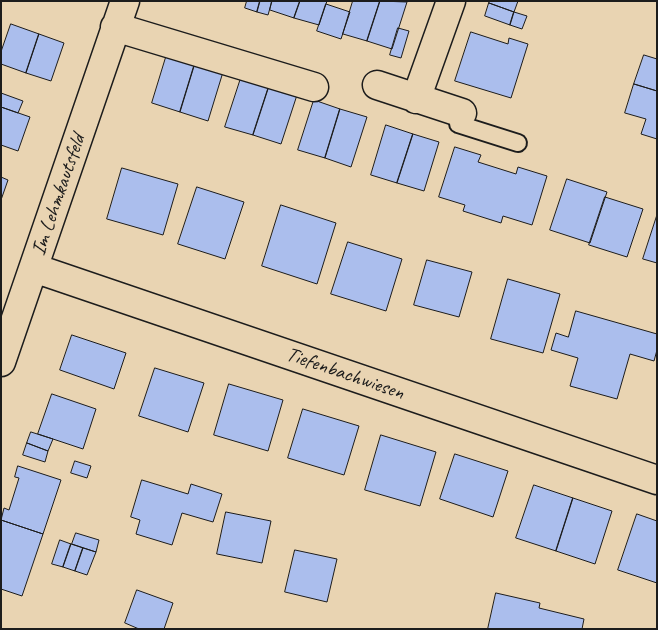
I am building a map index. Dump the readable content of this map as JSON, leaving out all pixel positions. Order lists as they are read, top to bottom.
{
  "streets": {
    "street": ["Im Lehmkautsfeld", "Tiefenbachwiesen"]
  },
  "crossings": [
    ["Im Lehmkautsfeld", "Tiefenbachwiesen"]
  ]
}
